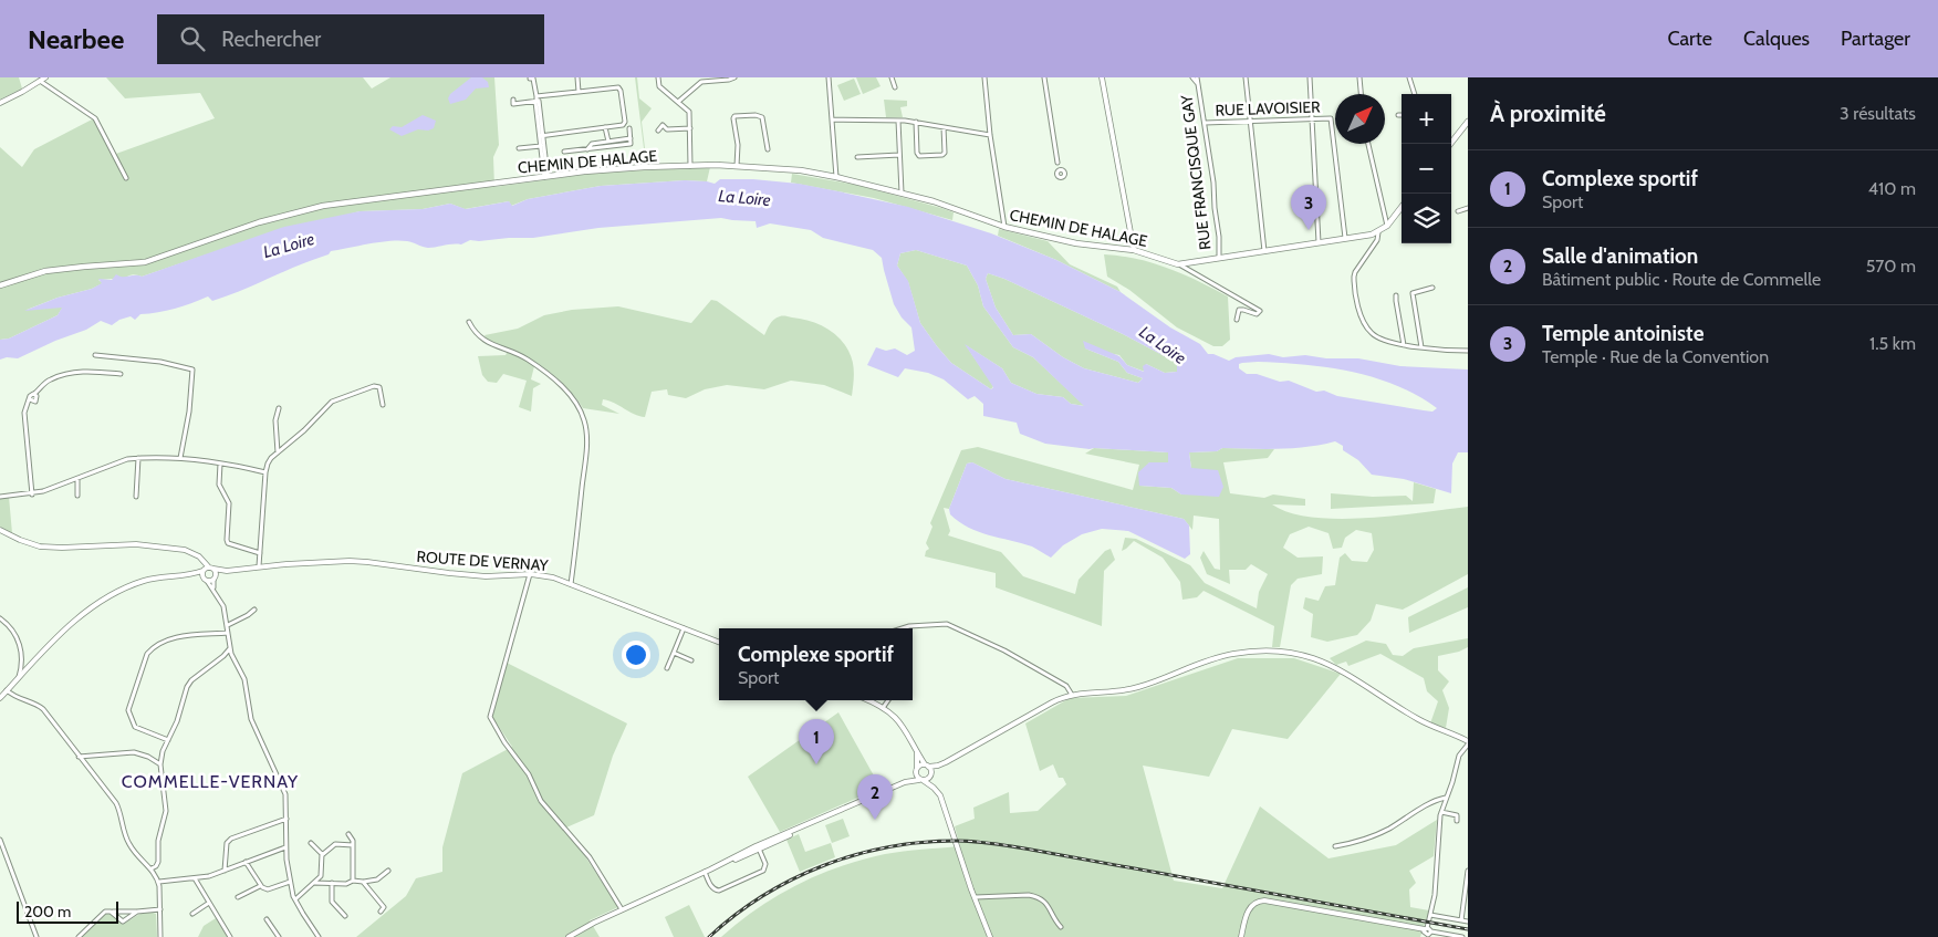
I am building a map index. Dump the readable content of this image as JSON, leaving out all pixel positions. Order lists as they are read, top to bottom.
{
  "streets": {
    "main road": ["CHEMIN DE HALAGE"],
    "street": ["RUE LAVOISIER", "RUE FRANCISQUE GAY", "ROUTE DE VERNAY"]
  },
  "crossings": [
    ["RUE LAVOISIER", "RUE FRANCISQUE GAY"]
  ],
  "districts": ["COMMELLE-VERNAY"],
  "water": ["La Loire"],
  "scale_bar": "200 m",
  "north": "top right",
  "page": {
    "header": "Nearbee",
    "search": "Rechercher",
    "nav": ["Carte", "Calques", "Partager"],
    "heading": ["À proximité", "3 résultats"],
    "map_buttons": ["+", "−"],
    "list": [
      {
        "mark": "1",
        "name": "Complexe sportif",
        "note": "Sport",
        "value": "410 m"
      },
      {
        "mark": "2",
        "name": "Salle d'animation",
        "note": "Bâtiment public · Route de Commelle",
        "value": "570 m"
      },
      {
        "mark": "3",
        "name": "Temple antoiniste",
        "note": "Temple · Rue de la Convention",
        "value": "1.5 km"
      }
    ],
    "pins": ["3", "1", "2"],
    "popup": ["Complexe sportif", "Sport"],
    "scale": "200 m"
  }
}
